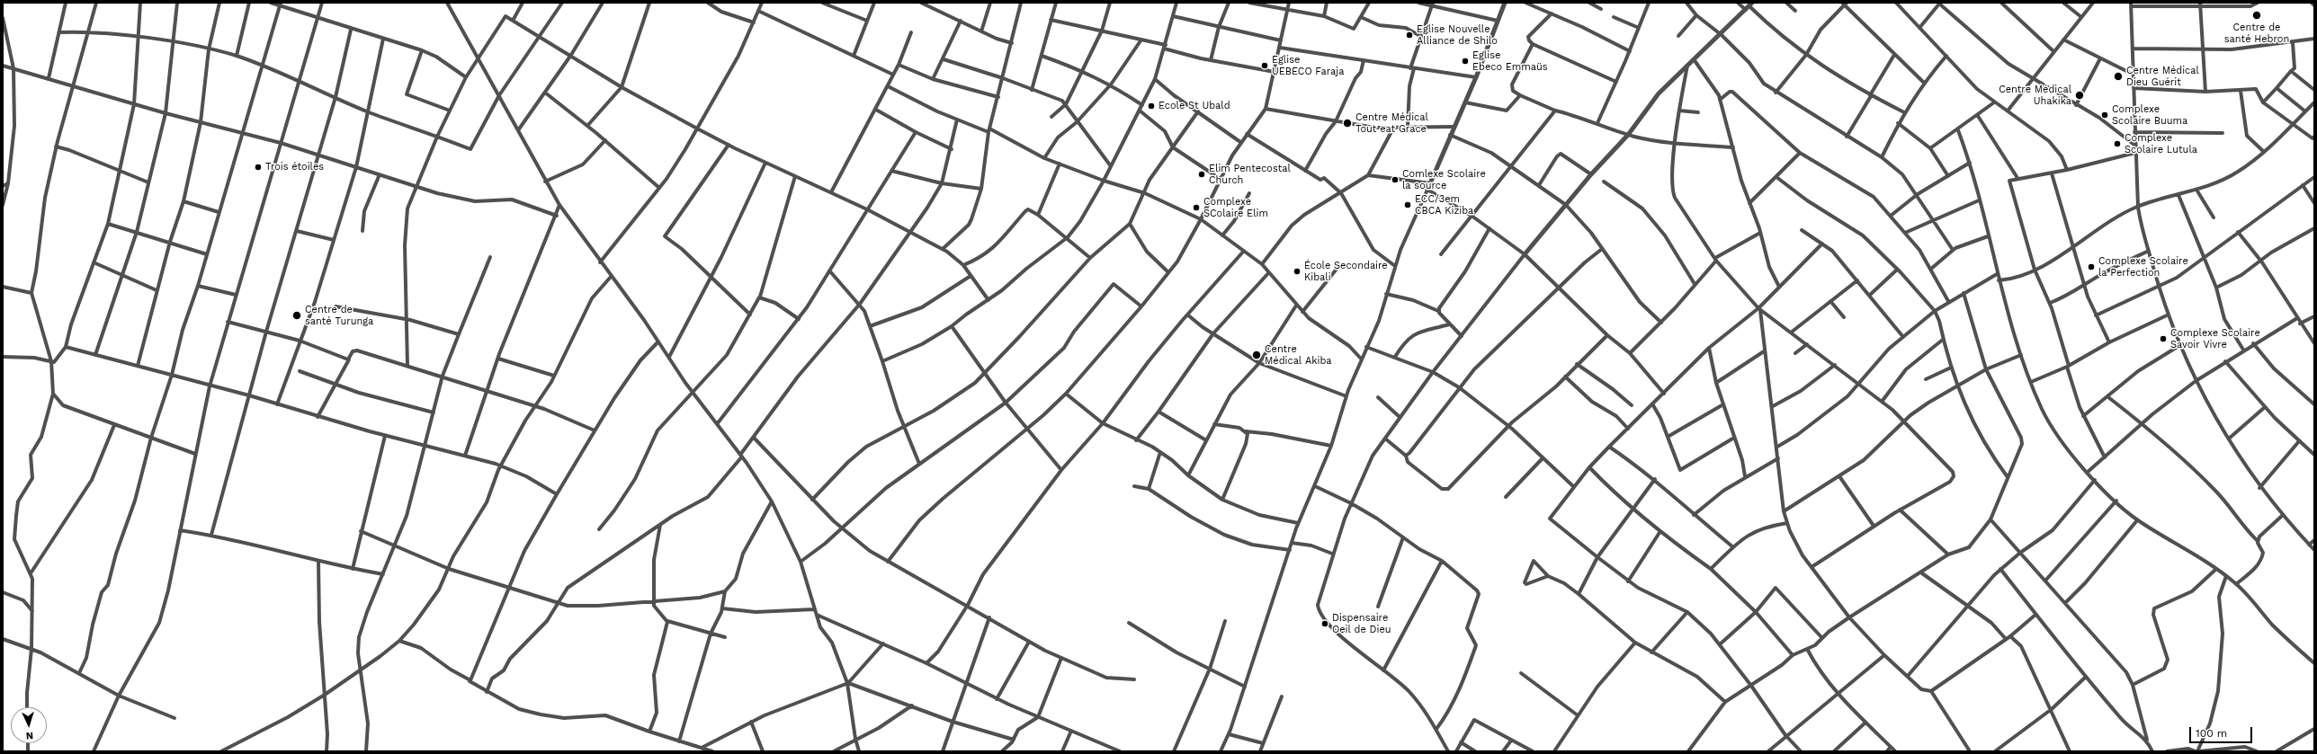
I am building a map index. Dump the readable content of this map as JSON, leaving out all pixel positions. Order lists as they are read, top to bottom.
{
  "places": [
    "Centre de santé Hebron",
    "Eglise Nouvelle Alliance de Shilo",
    "Eglise Ebeco Emmaüs",
    "Eglise UEBECO Faraja",
    "Centre Médical Dieu Guérit",
    "Centre Médical Uhakika",
    "Ecole St Ubald",
    "Complexe Scolaire Buuma",
    "Centre Médical Tout eat Grace",
    "Complexe Scolaire Lutula",
    "Trois étoiles",
    "Elim Pentecostal Church",
    "Comlexe Scolaire la source",
    "ECC/3em CBCA Kiziba",
    "Complexe SColaire Elim",
    "Complexe Scolaire la Perfection",
    "École Secondaire Kibali",
    "Centre de santé Turunga",
    "Complexe Scolaire Savoir Vivre",
    "Centre Médical Akiba",
    "Dispensaire Oeil de Dieu"
  ],
  "scale_bar": "100 m",
  "north": "bottom"
}
